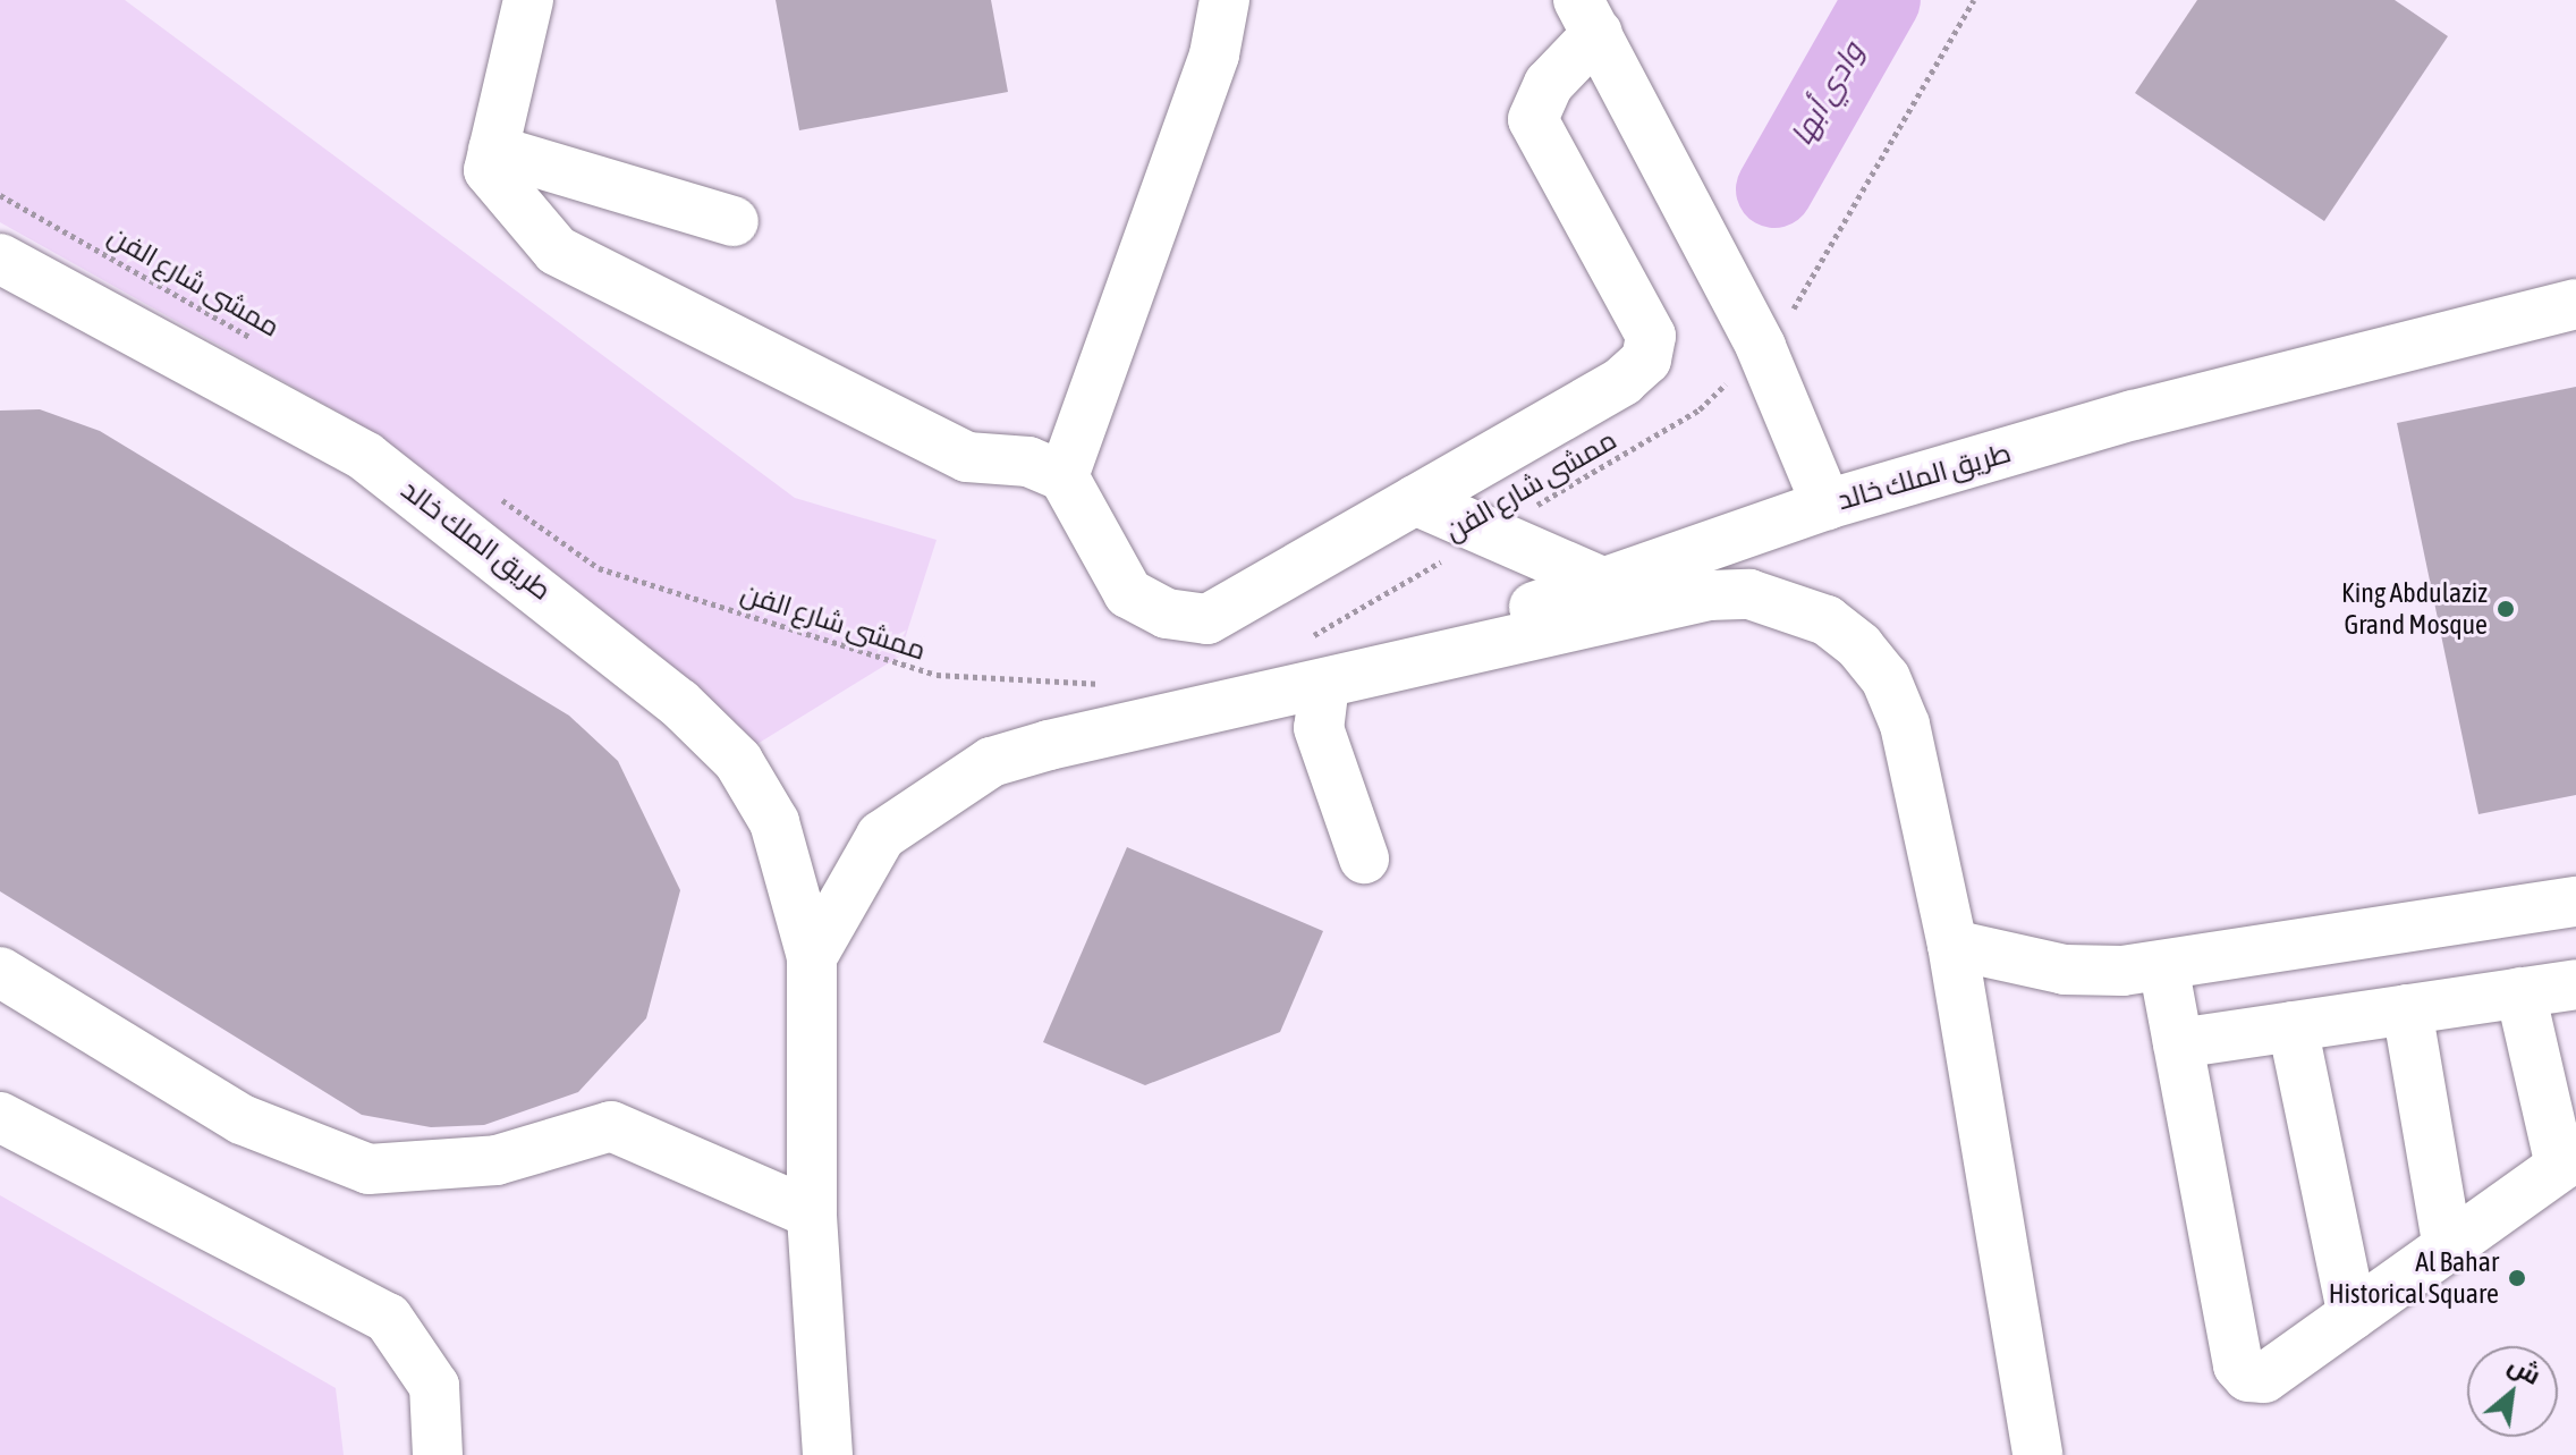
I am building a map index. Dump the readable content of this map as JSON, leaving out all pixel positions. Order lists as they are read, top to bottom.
{
  "streets": {
    "street": ["طريق الملك خالد"],
    "path": ["ممشى شارع الفن"]
  },
  "crossings": [
    ["ممشى شارع الفن", "طريق الملك خالد"]
  ],
  "water": ["وادي أبها"],
  "places": ["King Abdulaziz Grand Mosque", "Al Bahar Historical Square"],
  "north": "top right"
}
